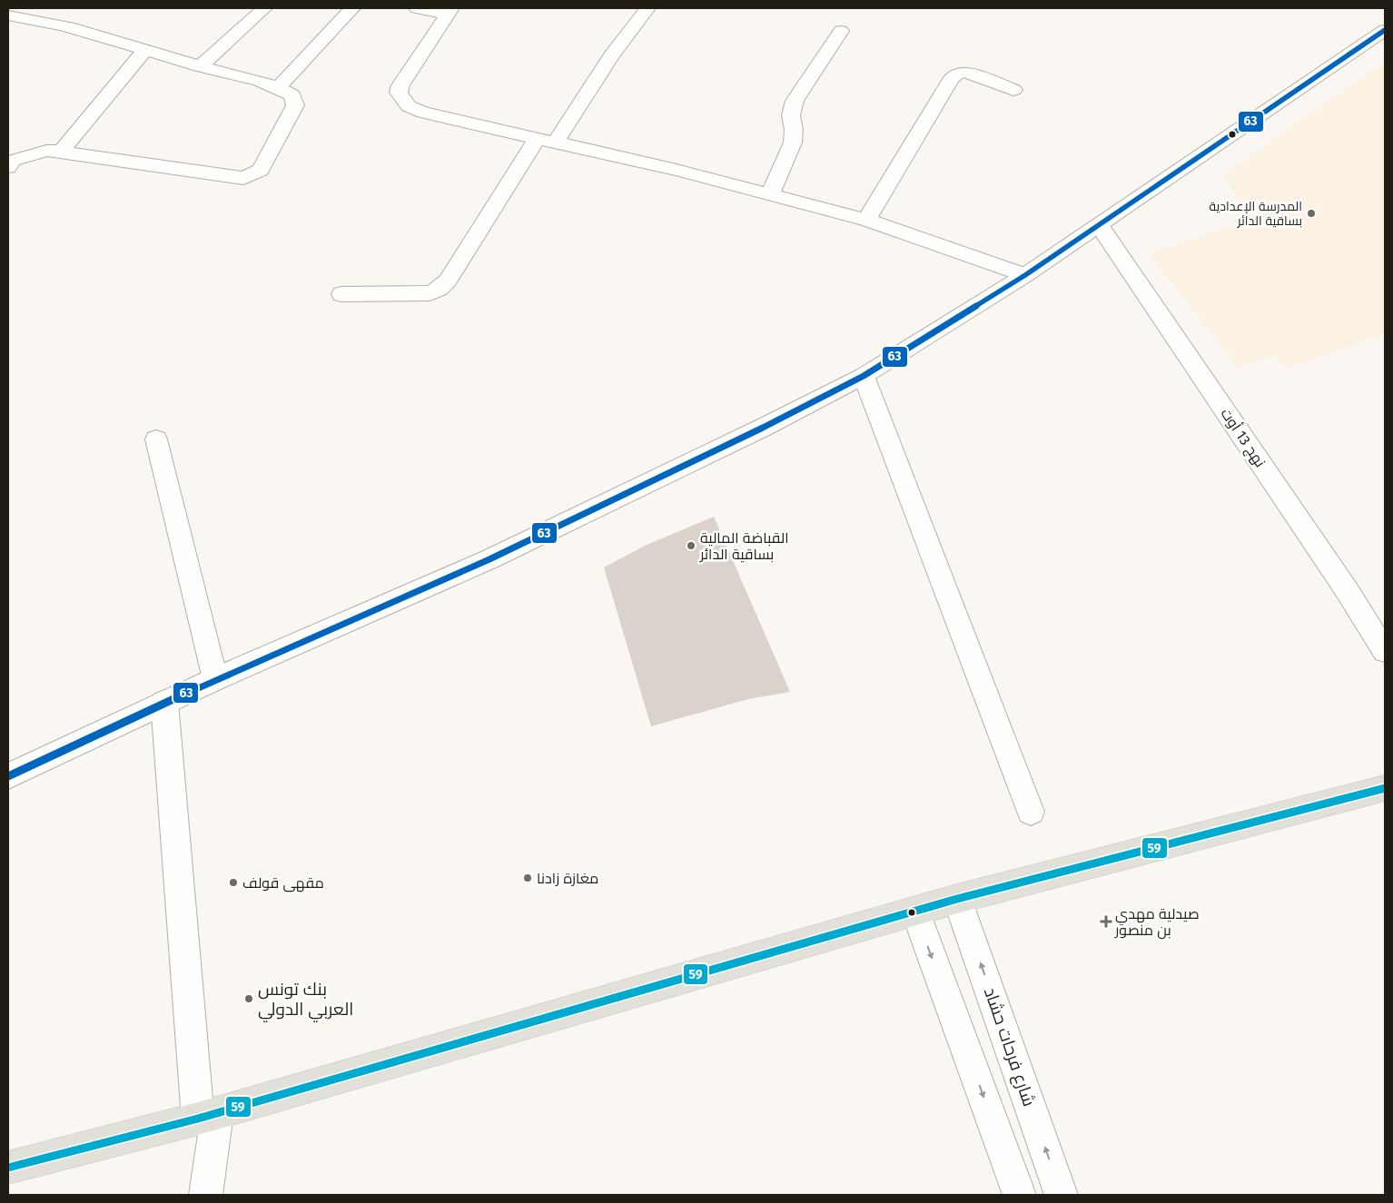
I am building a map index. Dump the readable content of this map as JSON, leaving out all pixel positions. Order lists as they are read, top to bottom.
{
  "streets": {
    "street": ["نهج 13 أوت", "شارع فرحات حشاد"]
  },
  "places": {
    "other": [
      "المدرسة الإعدادية بساقية الدائر",
      "القباضة المالية بساقية الدائر",
      "مغازة زادنا",
      "مقهى قولف",
      "بنك تونس العربي الدولي"
    ],
    "health": ["صيدلية مهدي بن منصور"]
  },
  "lines": ["transit line 63", "transit line 59"]
}
